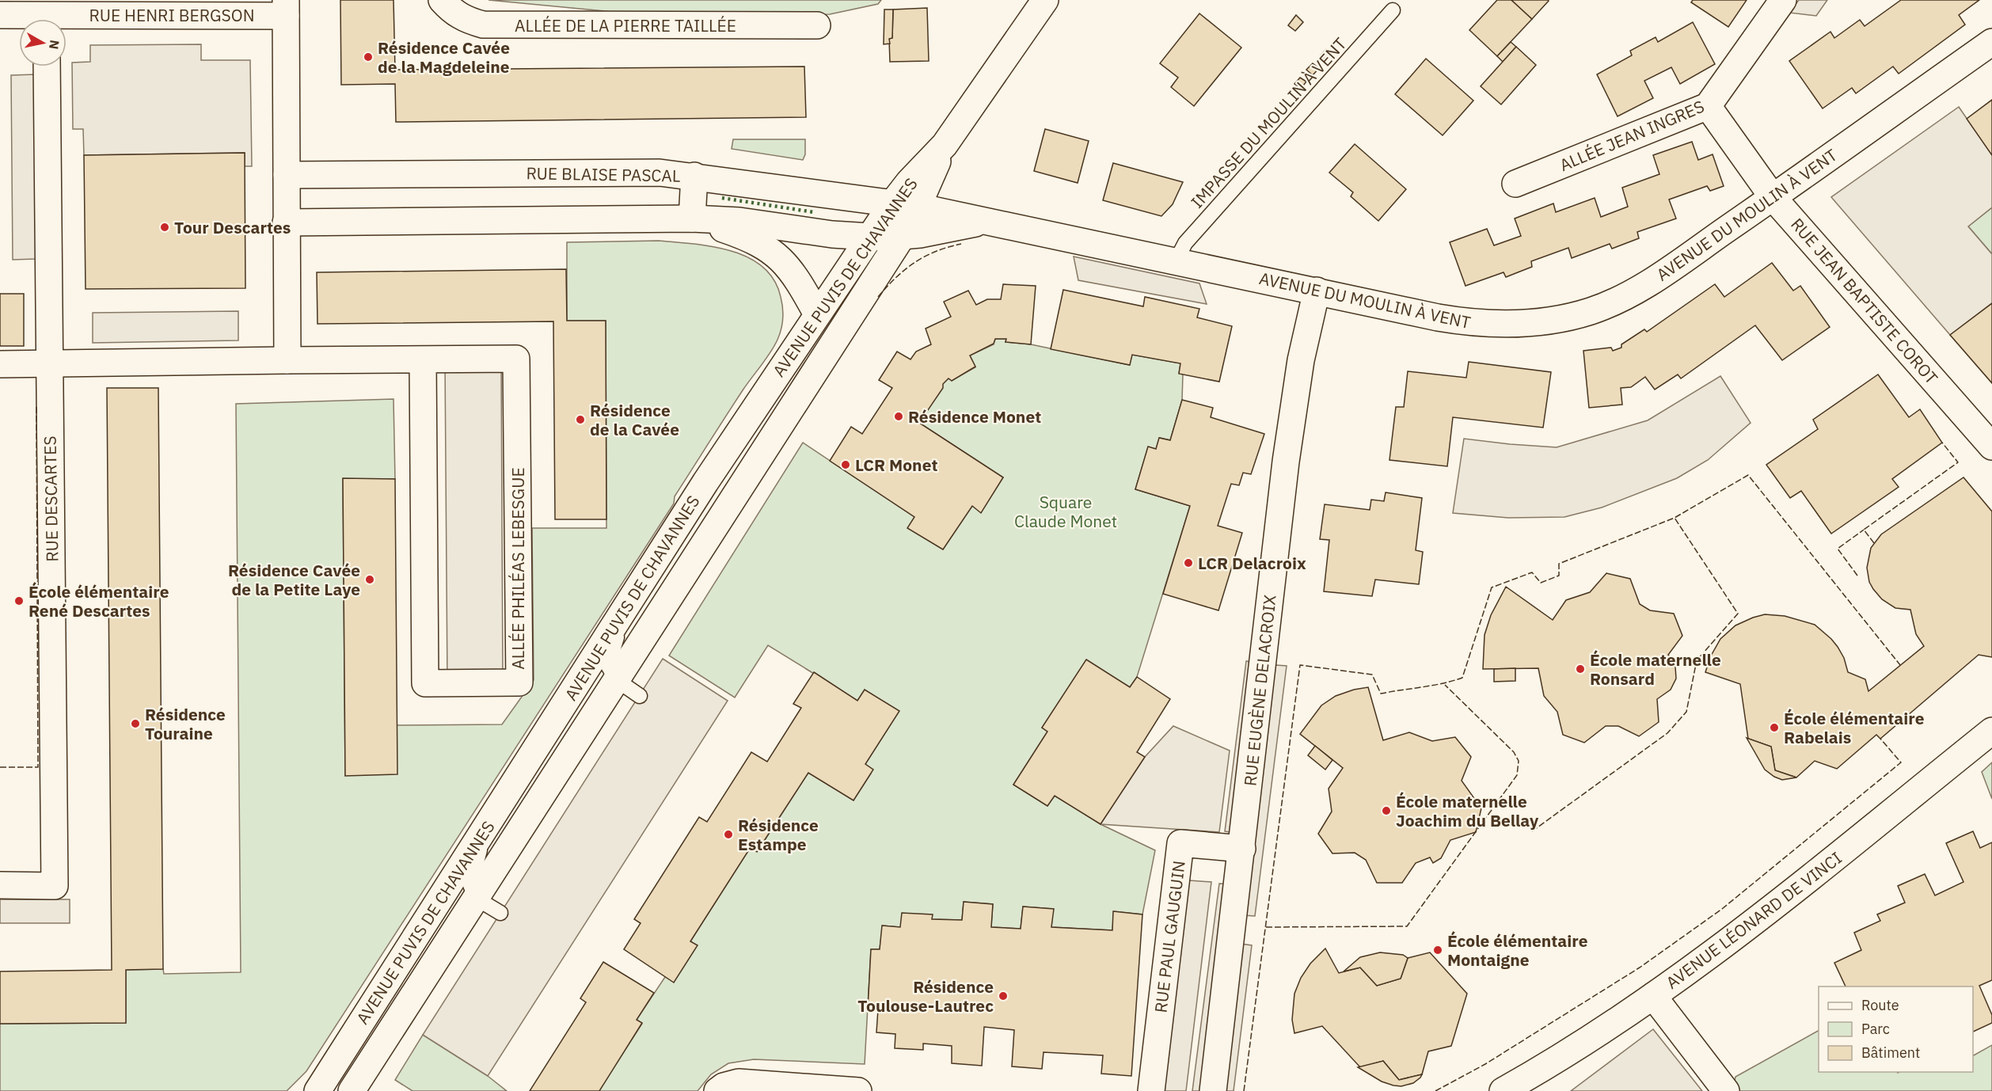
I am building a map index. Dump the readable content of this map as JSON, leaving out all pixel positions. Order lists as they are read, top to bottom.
{
  "streets": {
    "street": [
      "RUE HENRI BERGSON",
      "ALLÉE DE LA PIERRE TAILLÉE",
      "ALLÉE JEAN INGRES",
      "RUE BLAISE PASCAL",
      "AVENUE DU MOULIN À VENT",
      "AVENUE PUVIS DE CHAVANNES",
      "RUE JEAN BAPTISTE COROT",
      "RUE DESCARTES",
      "ALLÉE PHILÉAS LEBESGUE",
      "RUE EUGÈNE DELACROIX",
      "AVENUE LÉONARD DE VINCI",
      "RUE PAUL GAUGUIN"
    ],
    "lane": ["IMPASSE DU MOULIN À VENT"]
  },
  "crossings": [
    ["IMPASSE DU MOULIN À VENT", "AVENUE DU MOULIN À VENT"],
    ["ALLÉE JEAN INGRES", "RUE JEAN BAPTISTE COROT"],
    ["RUE BLAISE PASCAL", "AVENUE DU MOULIN À VENT"],
    ["RUE BLAISE PASCAL", "AVENUE PUVIS DE CHAVANNES"],
    ["AVENUE DU MOULIN À VENT", "AVENUE PUVIS DE CHAVANNES"],
    ["AVENUE DU MOULIN À VENT", "RUE JEAN BAPTISTE COROT"],
    ["AVENUE DU MOULIN À VENT", "RUE EUGÈNE DELACROIX"],
    ["RUE DESCARTES", "ALLÉE PHILÉAS LEBESGUE"],
    ["RUE EUGÈNE DELACROIX", "RUE PAUL GAUGUIN"]
  ],
  "parks": ["Square Claude Monet"],
  "places": [
    "Résidence Cavée de la Magdeleine",
    "Tour Descartes",
    "Résidence Monet",
    "Résidence de la Cavée",
    "LCR Monet",
    "LCR Delacroix",
    "Résidence Cavée de la Petite Laye",
    "École élémentaire René Descartes",
    "École maternelle Ronsard",
    "Résidence Touraine",
    "École élémentaire Rabelais",
    "École maternelle Joachim du Bellay",
    "Résidence Estampe",
    "École élémentaire Montaigne",
    "Résidence Toulouse-Lautrec"
  ],
  "legend": ["Route", "Parc", "Bâtiment"],
  "north": "right"
}
